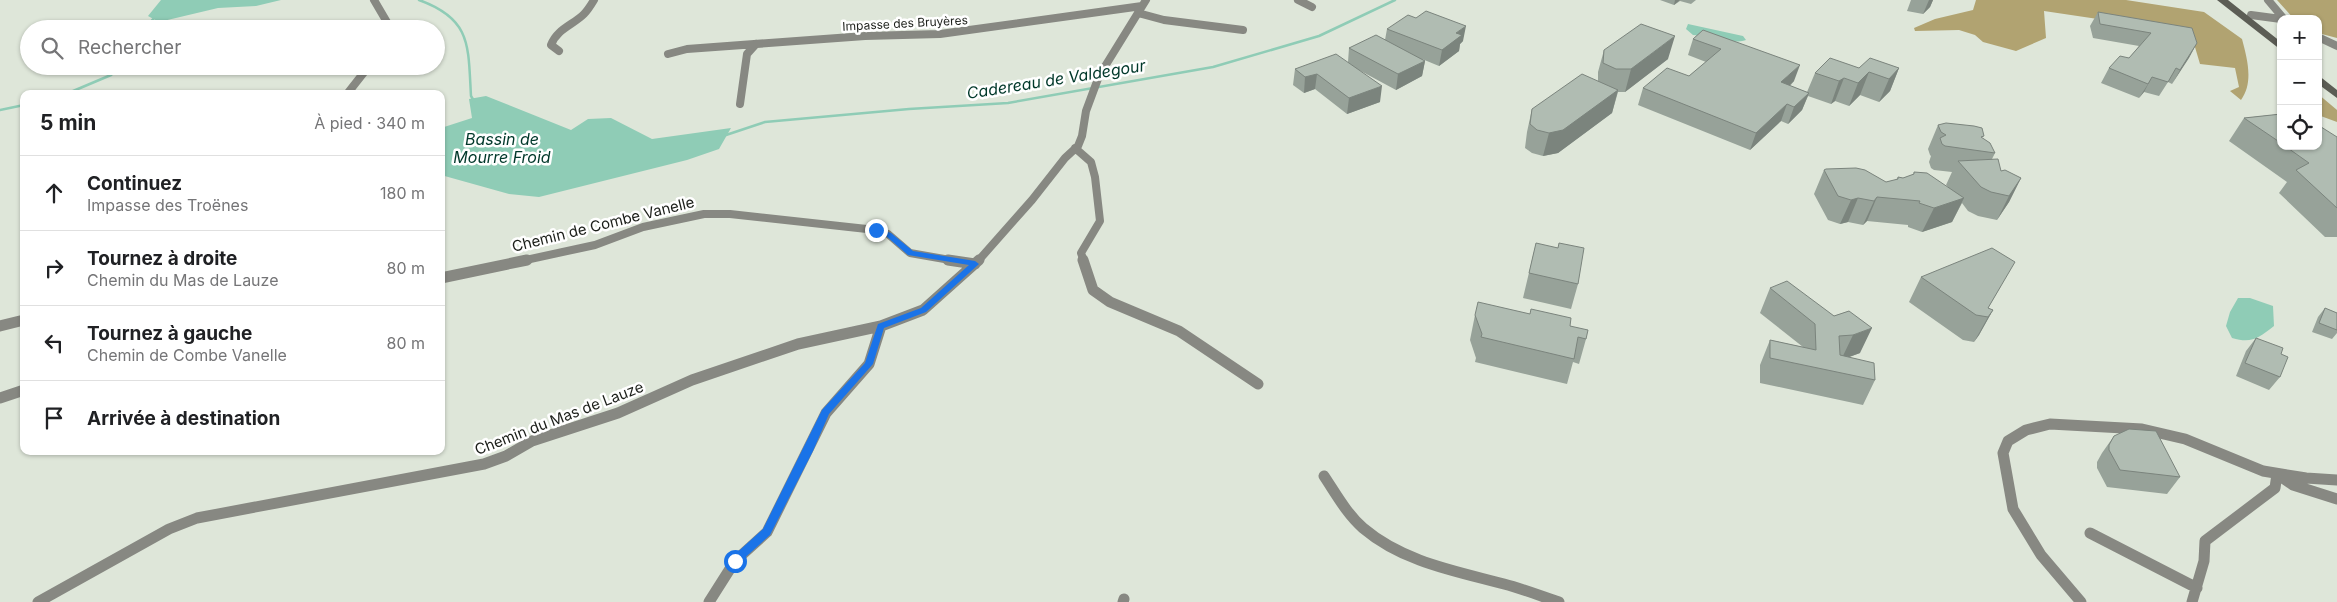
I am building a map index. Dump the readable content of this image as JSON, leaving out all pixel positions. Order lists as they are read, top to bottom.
{
  "streets": {
    "street": ["Impasse des Bruyères", "Chemin de Combe Vanelle", "Chemin du Mas de Lauze"]
  },
  "crossings": [
    ["Chemin de Combe Vanelle", "Chemin du Mas de Lauze"]
  ],
  "water": ["Cadereau de Valdegour", "Bassin de Mourre Froid"],
  "page": {
    "map_buttons": ["+", "−"],
    "search": "Rechercher",
    "heading": ["5 min", "À pied · 340 m"],
    "list": [
      ["Continuez", "Impasse des Troënes", "180 m"],
      ["Tournez à droite", "Chemin du Mas de Lauze", "80 m"],
      ["Tournez à gauche", "Chemin de Combe Vanelle", "80 m"],
      "Arrivée à destination"
    ]
  }
}
